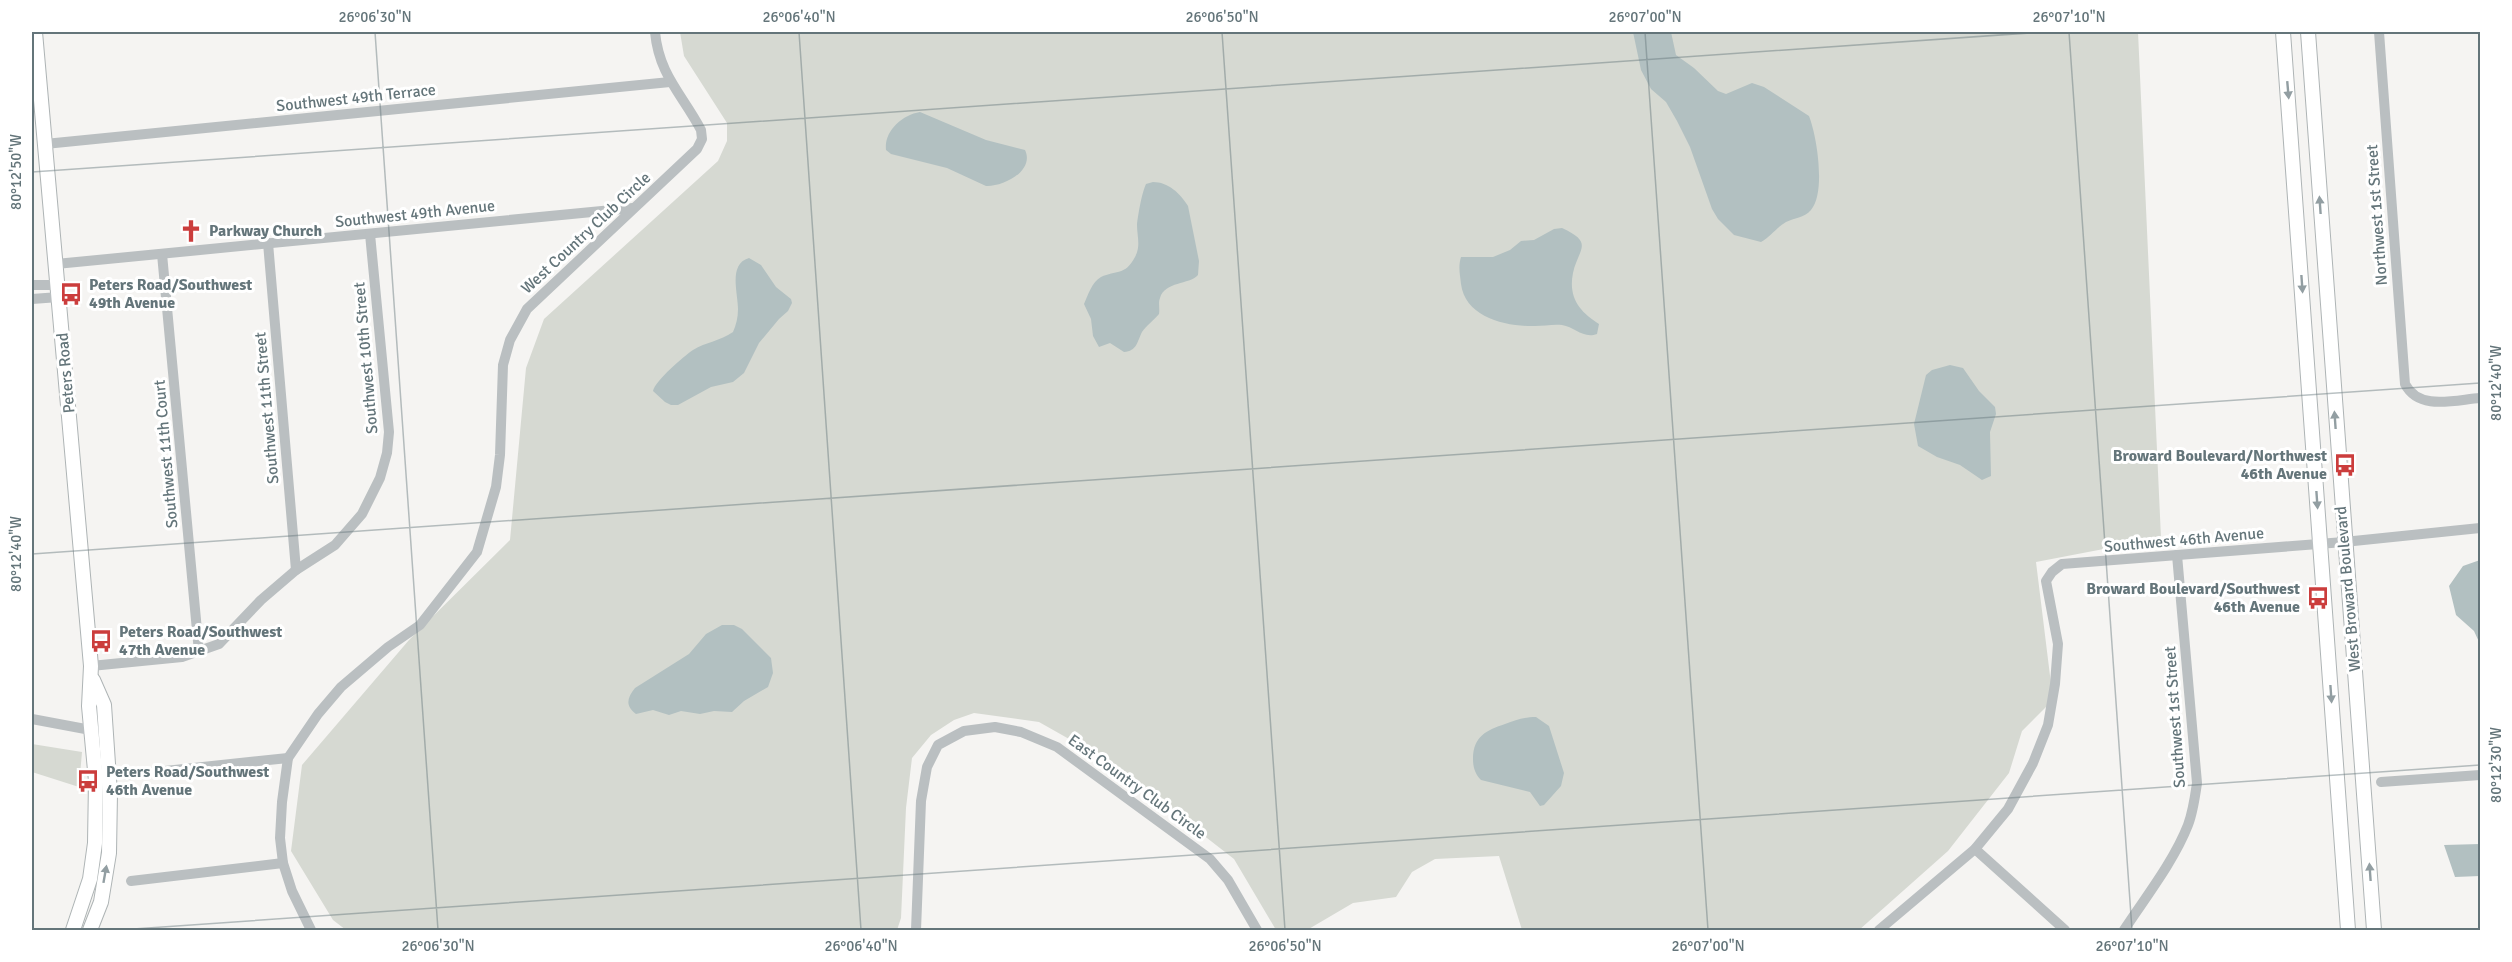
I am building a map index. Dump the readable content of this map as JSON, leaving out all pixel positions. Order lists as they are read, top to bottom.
{
  "streets": {
    "main road": ["Peters Road", "West Broward Boulevard"],
    "street": [
      "Southwest 49th Terrace",
      "Southwest 49th Avenue",
      "Northwest 1st Street",
      "West Country Club Circle",
      "Southwest 10th Street",
      "Southwest 11th Street",
      "Southwest 11th Court",
      "Southwest 46th Avenue",
      "Southwest 1st Street",
      "East Country Club Circle"
    ]
  },
  "crossings": [
    ["Southwest 49th Terrace", "West Country Club Circle"],
    ["Southwest 49th Terrace", "Peters Road"],
    ["Southwest 49th Avenue", "West Country Club Circle"],
    ["Southwest 49th Avenue", "Southwest 10th Street"],
    ["Southwest 49th Avenue", "Peters Road"],
    ["Southwest 49th Avenue", "Southwest 11th Street"],
    ["Southwest 49th Avenue", "Southwest 11th Court"],
    ["Southwest 10th Street", "Peters Road"],
    ["Southwest 10th Street", "Southwest 11th Street"],
    ["Southwest 10th Street", "Southwest 11th Court"],
    ["Southwest 46th Avenue", "West Broward Boulevard"],
    ["Southwest 46th Avenue", "Southwest 1st Street"]
  ],
  "places": {
    "church": ["Parkway Church"],
    "bus stop": [
      "Peters Road/Southwest 49th Avenue",
      "Broward Boulevard/Northwest 46th Avenue",
      "Broward Boulevard/Southwest 46th Avenue",
      "Peters Road/Southwest 47th Avenue",
      "Peters Road/Southwest 46th Avenue"
    ]
  },
  "coordinates": [
    "26°06'30\"N",
    "26°06'40\"N",
    "26°06'50\"N",
    "26°07'00\"N",
    "26°07'10\"N",
    "80°12'50\"W",
    "80°12'40\"W",
    "80°12'30\"W"
  ]
}
